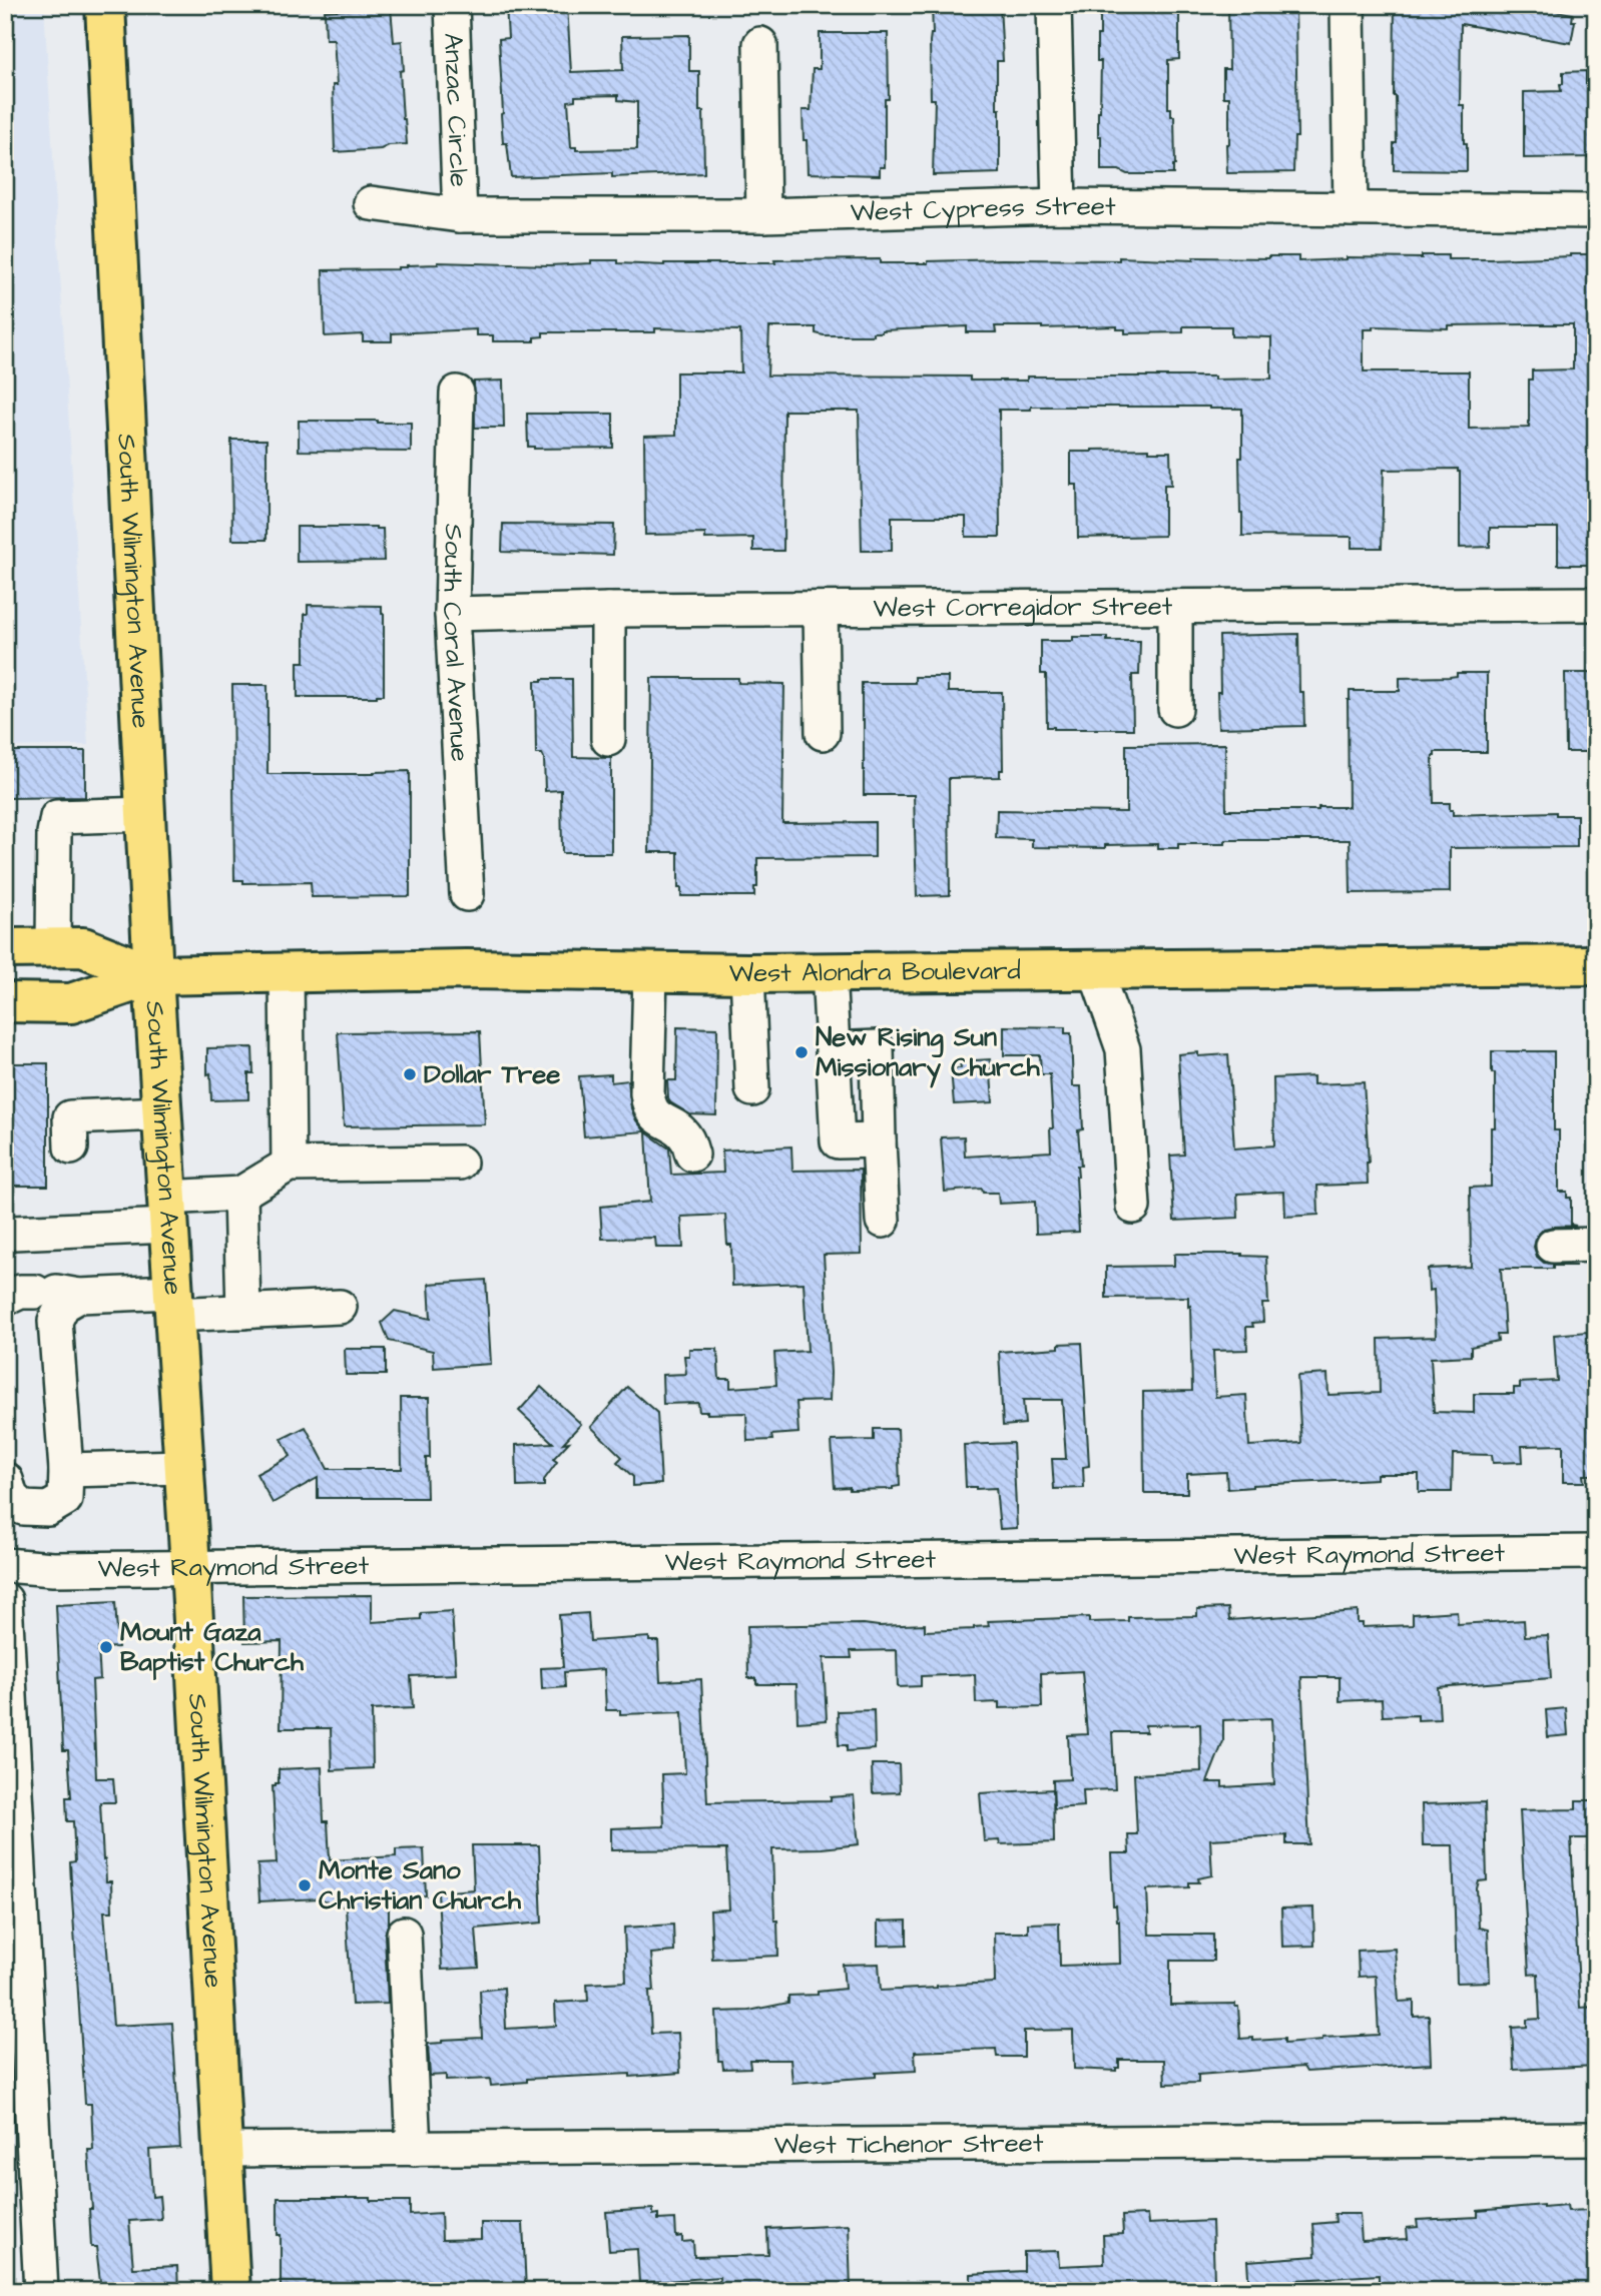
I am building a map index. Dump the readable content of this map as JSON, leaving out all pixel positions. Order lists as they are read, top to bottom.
{
  "streets": {
    "main road": ["South Wilmington Avenue", "West Alondra Boulevard"],
    "street": [
      "Anzac Circle",
      "West Cypress Street",
      "West Corregidor Street",
      "South Coral Avenue",
      "West Raymond Street",
      "West Tichenor Street"
    ]
  },
  "crossings": [
    ["Anzac Circle", "West Cypress Street"],
    ["South Wilmington Avenue", "West Alondra Boulevard"],
    ["South Wilmington Avenue", "West Raymond Street"],
    ["South Wilmington Avenue", "West Tichenor Street"],
    ["West Corregidor Street", "South Coral Avenue"]
  ],
  "places": [
    "New Rising Sun Missionary Church",
    "Dollar Tree",
    "Mount Gaza Baptist Church",
    "Monte Sano Christian Church"
  ]
}
